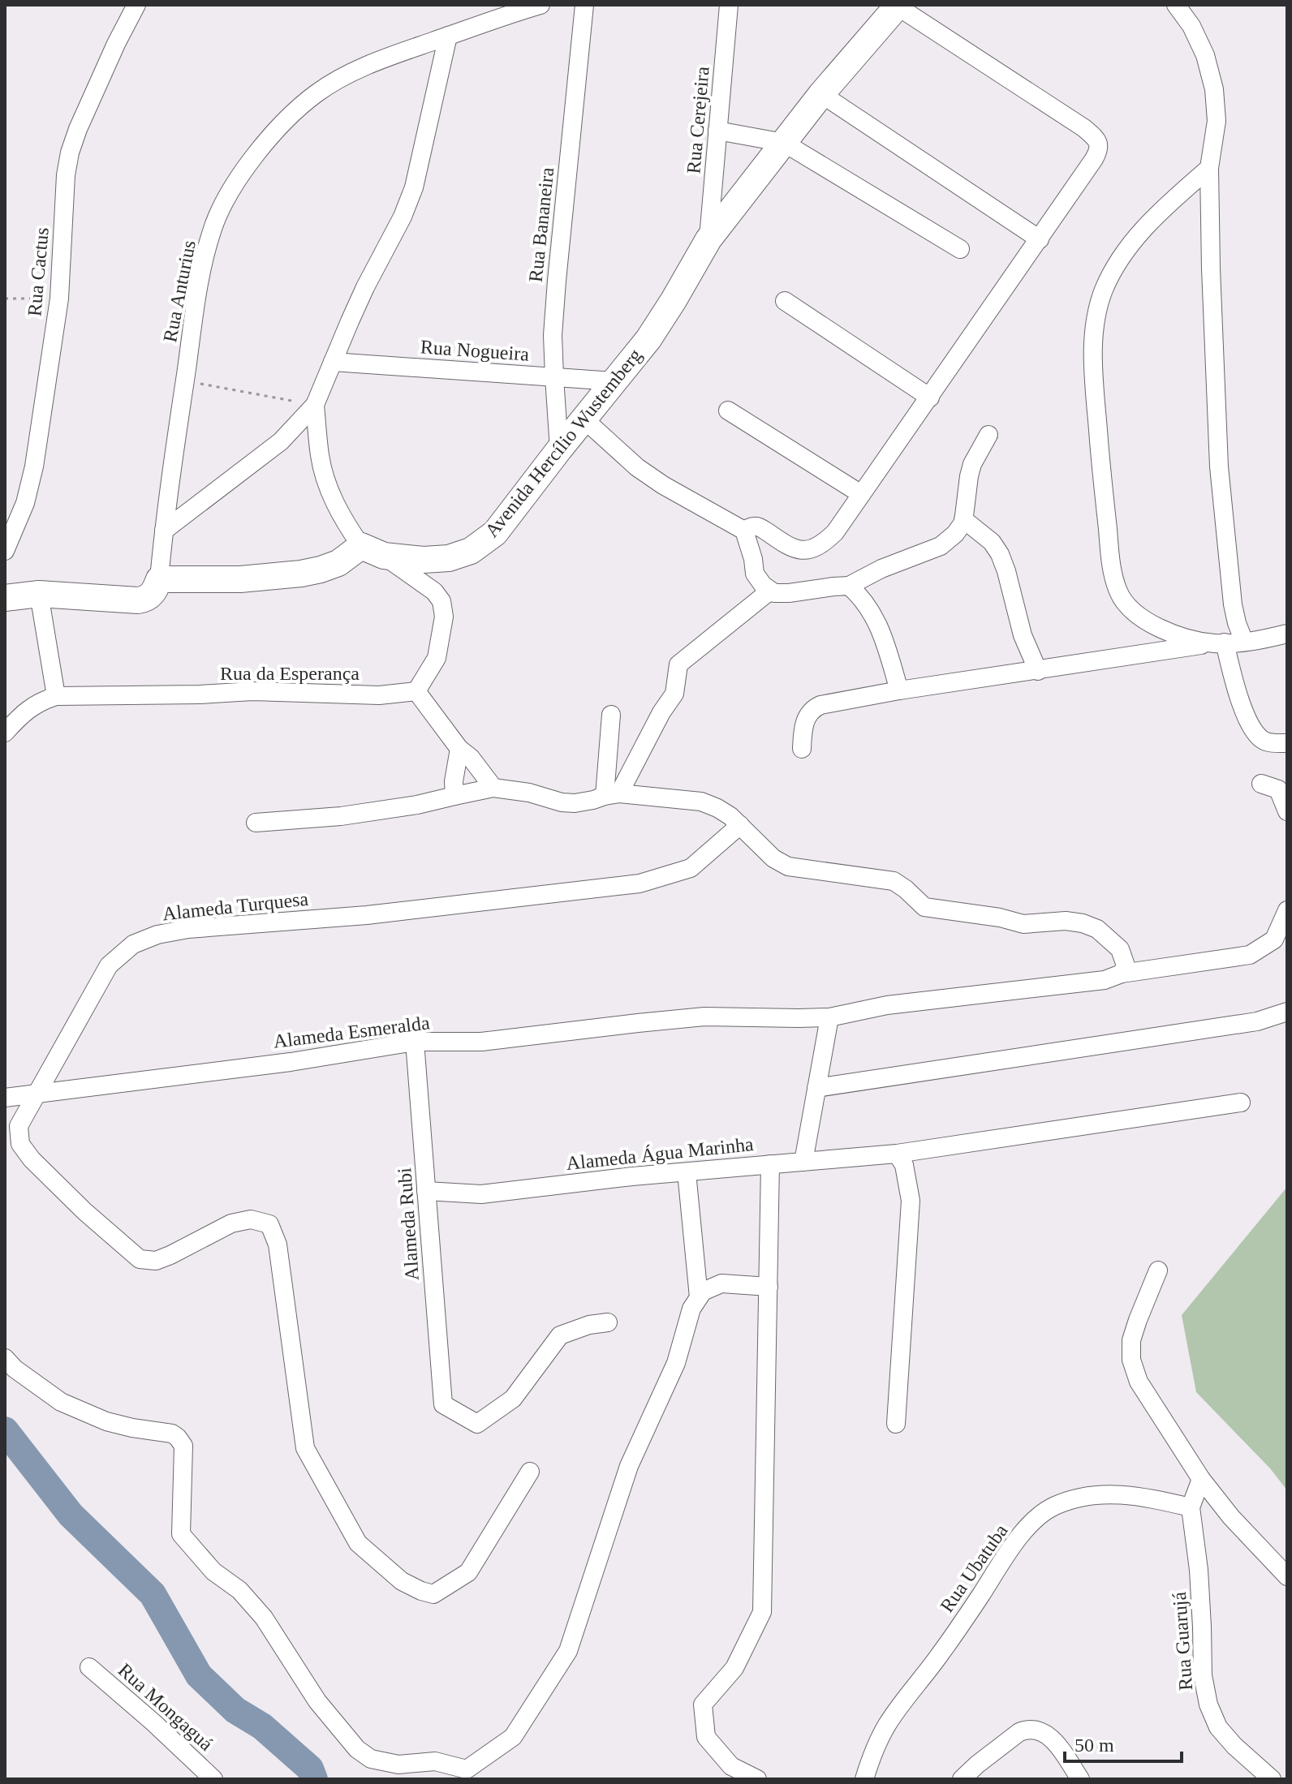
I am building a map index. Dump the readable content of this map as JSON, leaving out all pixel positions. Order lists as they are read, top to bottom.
{
  "streets": {
    "street": [
      "Rua Cerejeira",
      "Rua Bananeira",
      "Rua Cactus",
      "Rua Anturius",
      "Rua Nogueira",
      "Avenida Hercílio Wustemberg",
      "Rua da Esperança",
      "Alameda Turquesa",
      "Alameda Esmeralda",
      "Alameda Água Marinha",
      "Alameda Rubi",
      "Rua Ubatuba",
      "Rua Guarujá",
      "Rua Mongaguá"
    ]
  },
  "crossings": [
    ["Rua Cerejeira", "Avenida Hercílio Wustemberg"],
    ["Rua Bananeira", "Rua Nogueira"],
    ["Rua Bananeira", "Avenida Hercílio Wustemberg"],
    ["Rua Nogueira", "Avenida Hercílio Wustemberg"],
    ["Alameda Turquesa", "Alameda Esmeralda"],
    ["Alameda Esmeralda", "Alameda Rubi"],
    ["Alameda Água Marinha", "Alameda Rubi"],
    ["Rua Ubatuba", "Rua Guarujá"]
  ],
  "scale_bar": "50 m"
}
